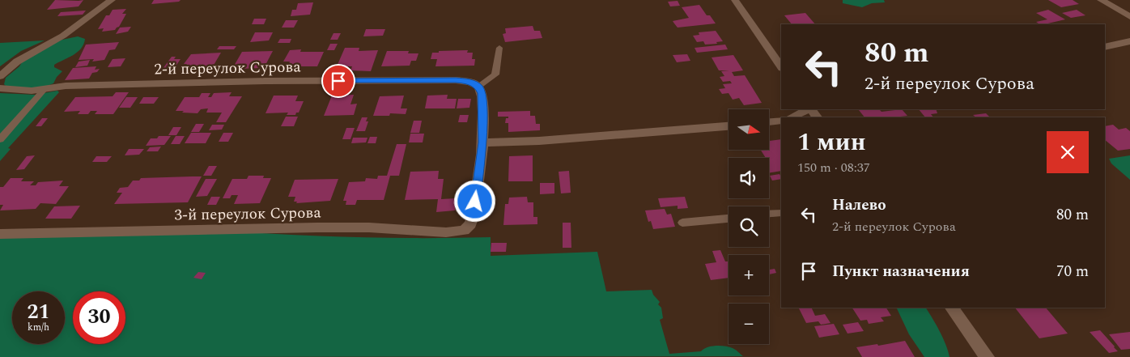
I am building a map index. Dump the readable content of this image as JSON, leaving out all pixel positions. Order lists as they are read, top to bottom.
{
  "streets": {
    "street": ["2-й переулок Сурова", "3-й переулок Сурова"]
  },
  "crossings": [
    ["2-й переулок Сурова", "3-й переулок Сурова"]
  ],
  "north": "right",
  "page": {
    "turn": ["80 m", "2-й переулок Сурова"],
    "map_buttons": ["+", "−"],
    "heading": ["1 мин", "150 m · 08:37"],
    "list": [
      {
        "name": "Налево",
        "note": "2-й переулок Сурова",
        "value": "80 m"
      },
      {
        "name": "Пункт назначения",
        "value": "70 m"
      }
    ],
    "speed": "21 km/h",
    "limit": "30"
  }
}
